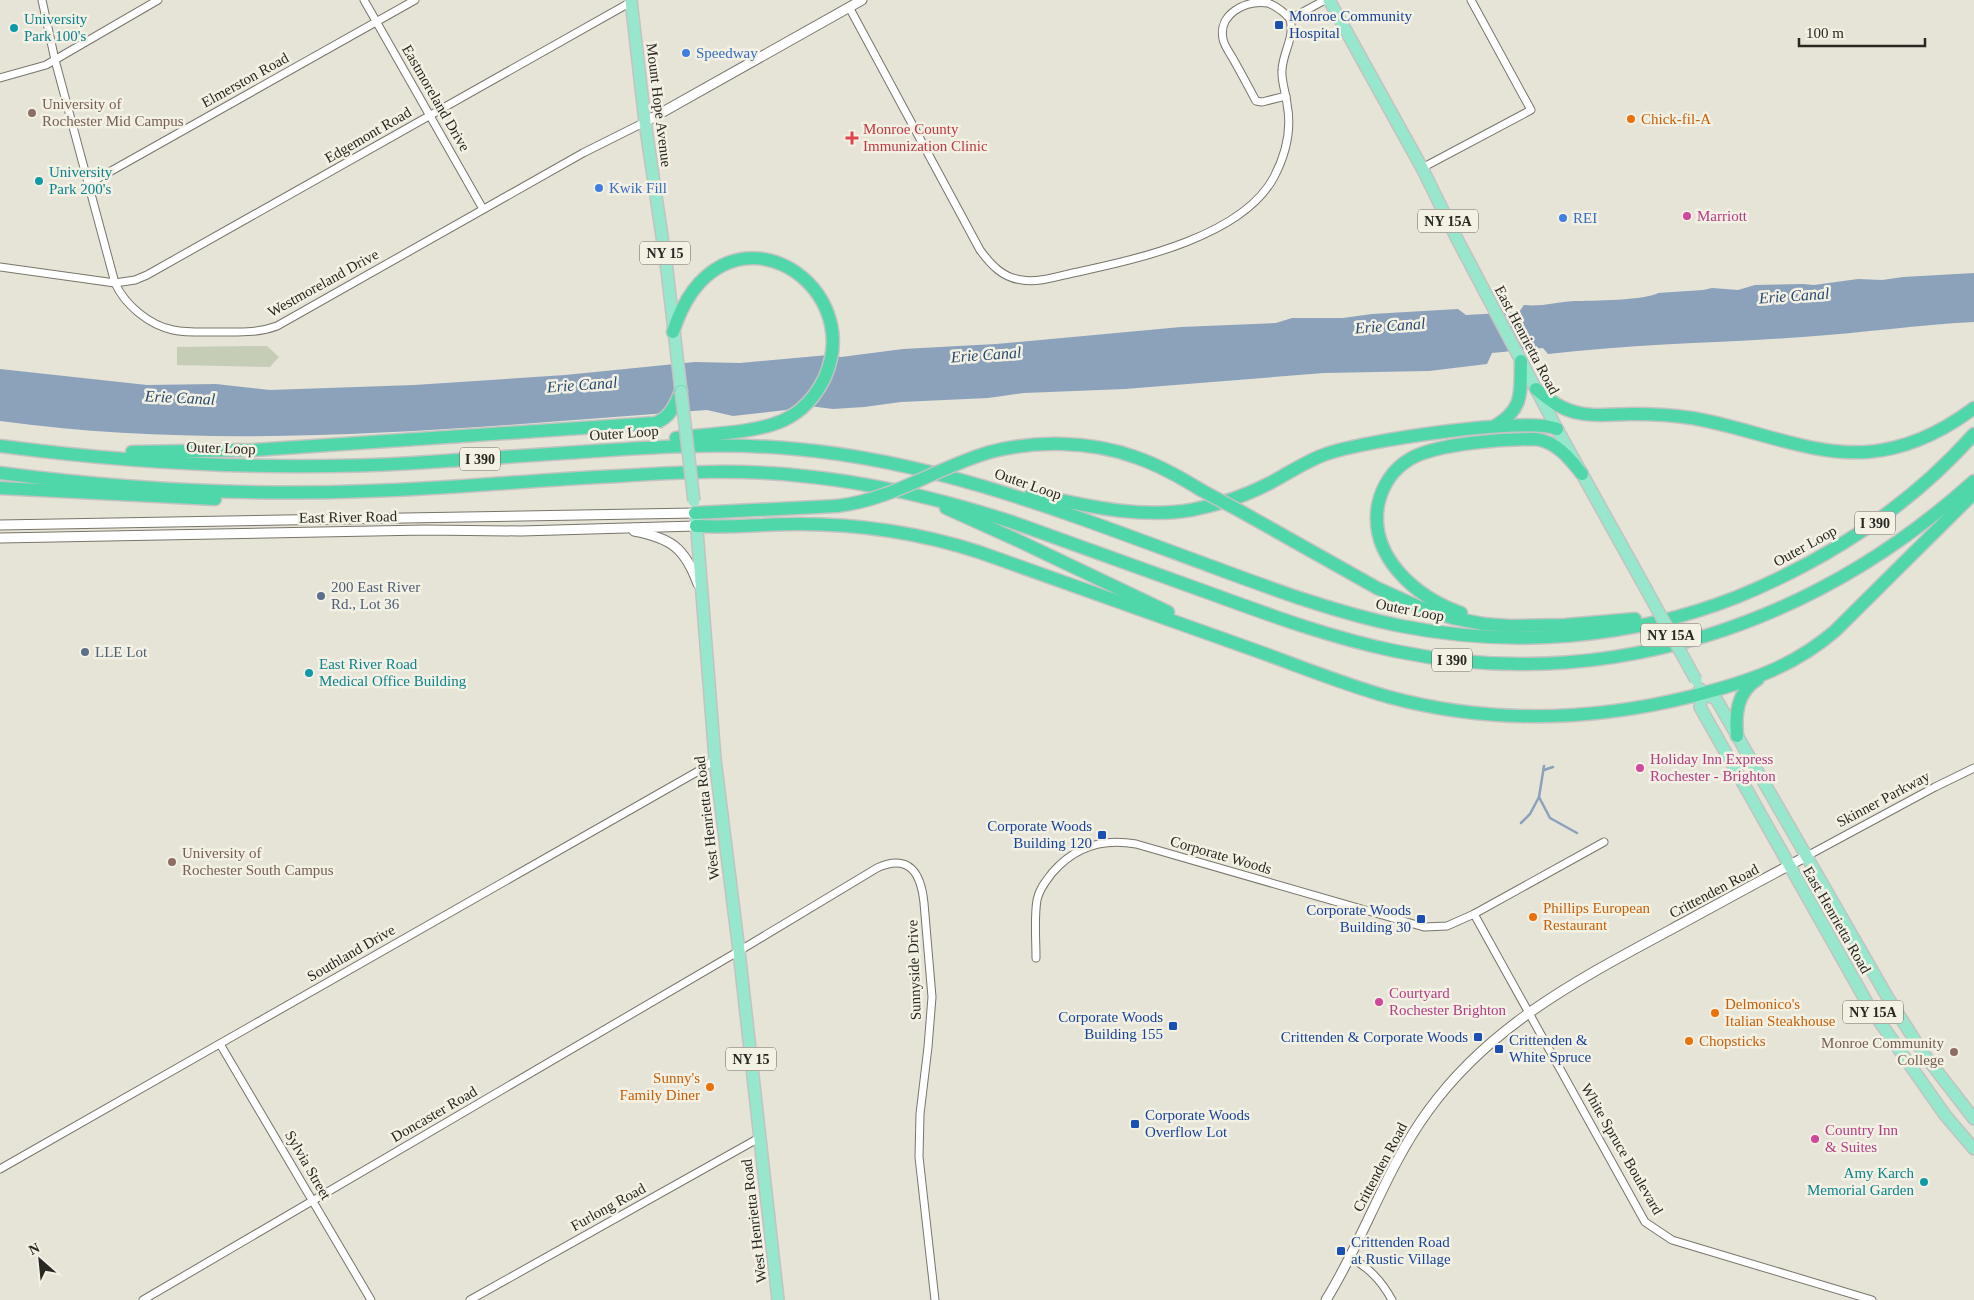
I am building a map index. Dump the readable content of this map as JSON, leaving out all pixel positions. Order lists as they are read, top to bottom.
{
  "streets": {
    "highway": ["Outer Loop", "I 390"],
    "main road": [
      "Mount Hope Avenue",
      "NY 15A",
      "NY 15",
      "East Henrietta Road",
      "West Henrietta Road"
    ],
    "street": [
      "Elmerston Road",
      "Eastmoreland Drive",
      "Edgemont Road",
      "Westmoreland Drive",
      "East River Road",
      "Skinner Parkway",
      "Corporate Woods",
      "Crittenden Road",
      "Southland Drive",
      "Sunnyside Drive",
      "Doncaster Road",
      "White Spruce Boulevard",
      "Sylvia Street",
      "Furlong Road"
    ]
  },
  "crossings": [
    ["Elmerston Road", "Eastmoreland Drive"],
    ["Eastmoreland Drive", "Edgemont Road"],
    ["Eastmoreland Drive", "Westmoreland Drive"],
    ["Mount Hope Avenue", "Edgemont Road"],
    ["Mount Hope Avenue", "Westmoreland Drive"],
    ["Mount Hope Avenue", "West Henrietta Road"],
    ["Edgemont Road", "Westmoreland Drive"],
    ["East Henrietta Road", "Skinner Parkway"],
    ["East Henrietta Road", "Crittenden Road"],
    ["East River Road", "West Henrietta Road"],
    ["Skinner Parkway", "Crittenden Road"],
    ["West Henrietta Road", "Southland Drive"],
    ["West Henrietta Road", "Sunnyside Drive"],
    ["West Henrietta Road", "Doncaster Road"],
    ["West Henrietta Road", "Furlong Road"],
    ["Crittenden Road", "White Spruce Boulevard"],
    ["Southland Drive", "Sylvia Street"],
    ["Sunnyside Drive", "Doncaster Road"],
    ["Doncaster Road", "Sylvia Street"]
  ],
  "water": ["Erie Canal"],
  "places": {
    "transit": [
      "Monroe Community Hospital",
      "Corporate Woods Building 120",
      "Corporate Woods Building 30",
      "Corporate Woods Building 155",
      "Crittenden & Corporate Woods",
      "Crittenden & White Spruce",
      "Corporate Woods Overflow Lot",
      "Crittenden Road at Rustic Village"
    ],
    "other": [
      "University Park 100's",
      "Speedway",
      "University of Rochester Mid Campus",
      "Chick-fil-A",
      "University Park 200's",
      "Kwik Fill",
      "Marriott",
      "REI",
      "200 East River Rd., Lot 36",
      "LLE Lot",
      "East River Road Medical Office Building",
      "Holiday Inn Express Rochester - Brighton",
      "University of Rochester South Campus",
      "Phillips European Restaurant",
      "Courtyard Rochester Brighton",
      "Delmonico's Italian Steakhouse",
      "Chopsticks",
      "Monroe Community College",
      "Sunny's Family Diner",
      "Country Inn & Suites",
      "Amy Karch Memorial Garden"
    ],
    "health": ["Monroe County Immunization Clinic"]
  },
  "scale_bar": "100 m",
  "north": "top left"
}
